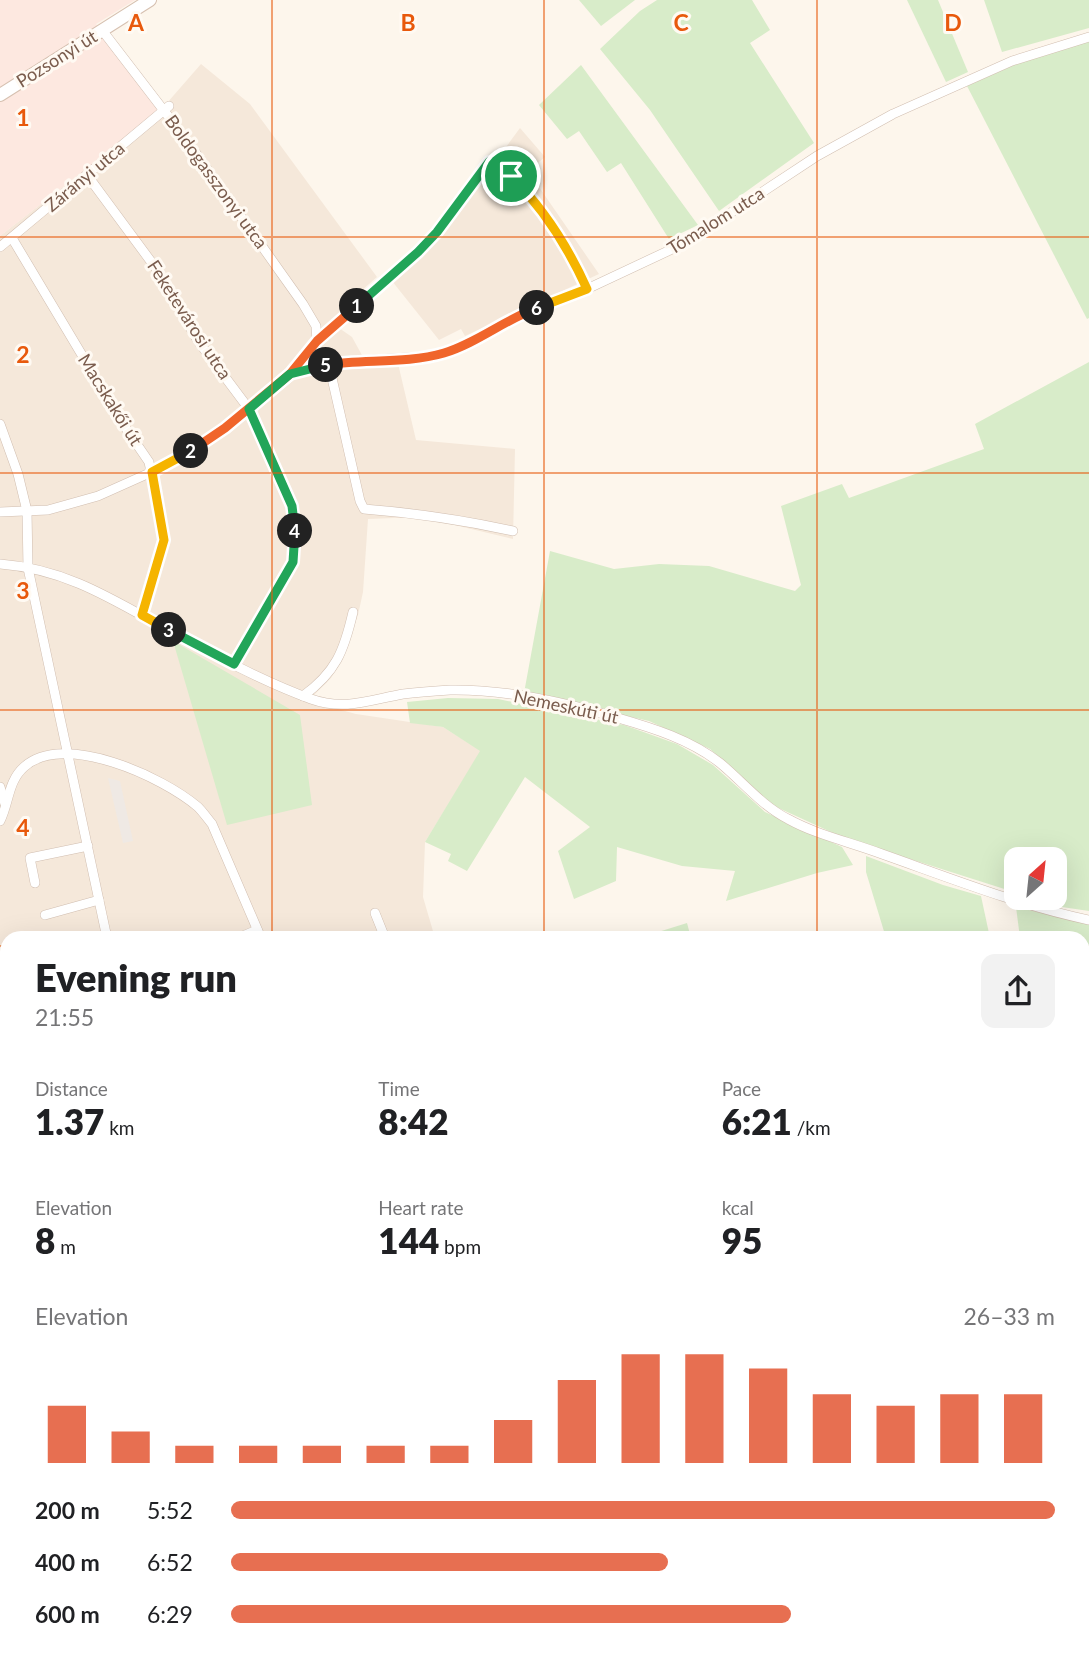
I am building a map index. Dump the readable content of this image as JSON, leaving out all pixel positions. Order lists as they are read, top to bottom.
{
  "streets": {
    "main road": ["Pozsonyi út"],
    "street": [
      "Zárányi utca",
      "Boldogasszonyi utca",
      "Tómalom utca",
      "Feketevárosi utca",
      "Macskakői út",
      "Nemeskúti út"
    ]
  },
  "crossings": [
    ["Pozsonyi út", "Boldogasszonyi utca"],
    ["Zárányi utca", "Boldogasszonyi utca"],
    ["Zárányi utca", "Feketevárosi utca"],
    ["Zárányi utca", "Macskakői út"],
    ["Boldogasszonyi utca", "Tómalom utca"],
    ["Tómalom utca", "Feketevárosi utca"],
    ["Tómalom utca", "Macskakői út"],
    ["Feketevárosi utca", "Nemeskúti út"],
    ["Macskakői út", "Nemeskúti út"]
  ],
  "north": "top right",
  "page": {
    "pins": [
      "1",
      "6",
      "5",
      "2",
      "4",
      "3"
    ],
    "heading": ["Evening run", "21:55"],
    "stats": [
      ["Distance", "1.37 km"],
      ["Time", "8:42"],
      ["Pace", "6:21 /km"],
      ["Elevation", "8 m"],
      ["Heart rate", "144 bpm"],
      ["kcal", "95"]
    ],
    "chart": ["Elevation", "26–33 m"],
    "list": [
      {
        "name": "200 m",
        "note": "5:52"
      },
      {
        "name": "400 m",
        "note": "6:52"
      },
      {
        "name": "600 m",
        "note": "6:29"
      }
    ]
  },
  "grid": {
    "columns": [
      "A",
      "B",
      "C",
      "D"
    ],
    "rows": [
      "1",
      "2",
      "3",
      "4"
    ]
  }
}
